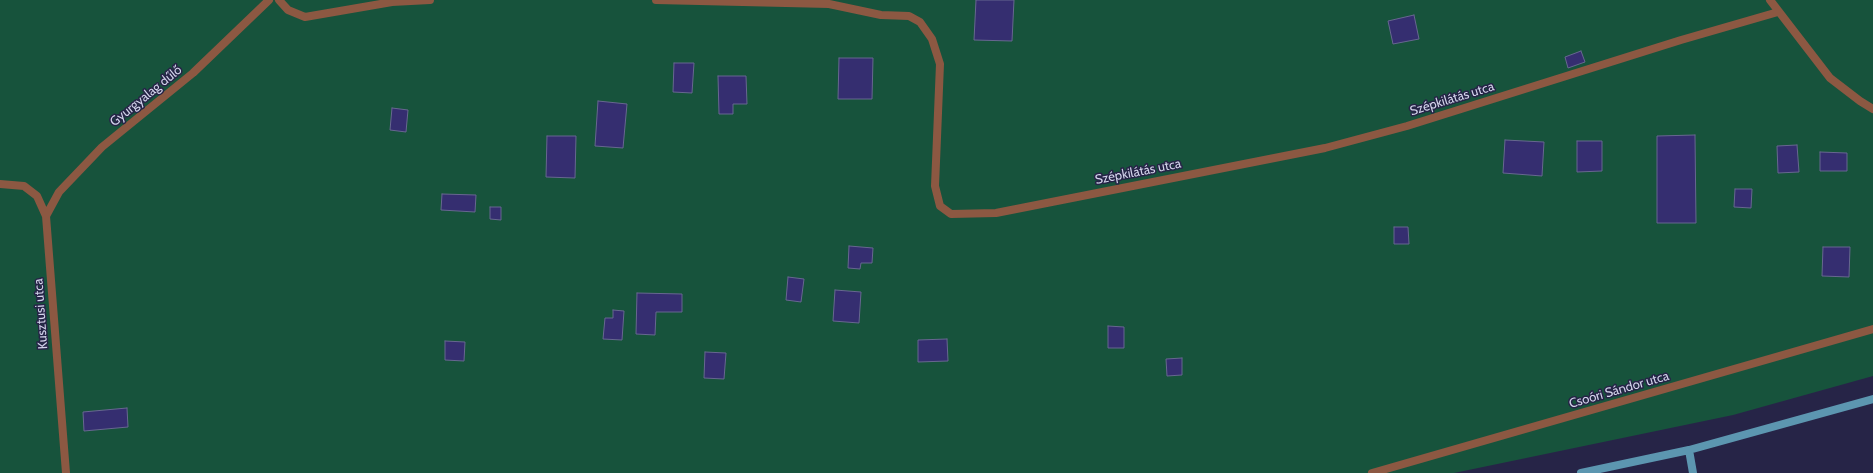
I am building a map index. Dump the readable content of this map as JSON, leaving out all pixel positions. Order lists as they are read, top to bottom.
{
  "streets": {
    "street": [
      "Gyurgyalag dűlő",
      "Szépkilátás utca",
      "Kusztusi utca",
      "Csoóri Sándor utca"
    ]
  },
  "crossings": [
    ["Gyurgyalag dűlő", "Kusztusi utca"]
  ]
}
